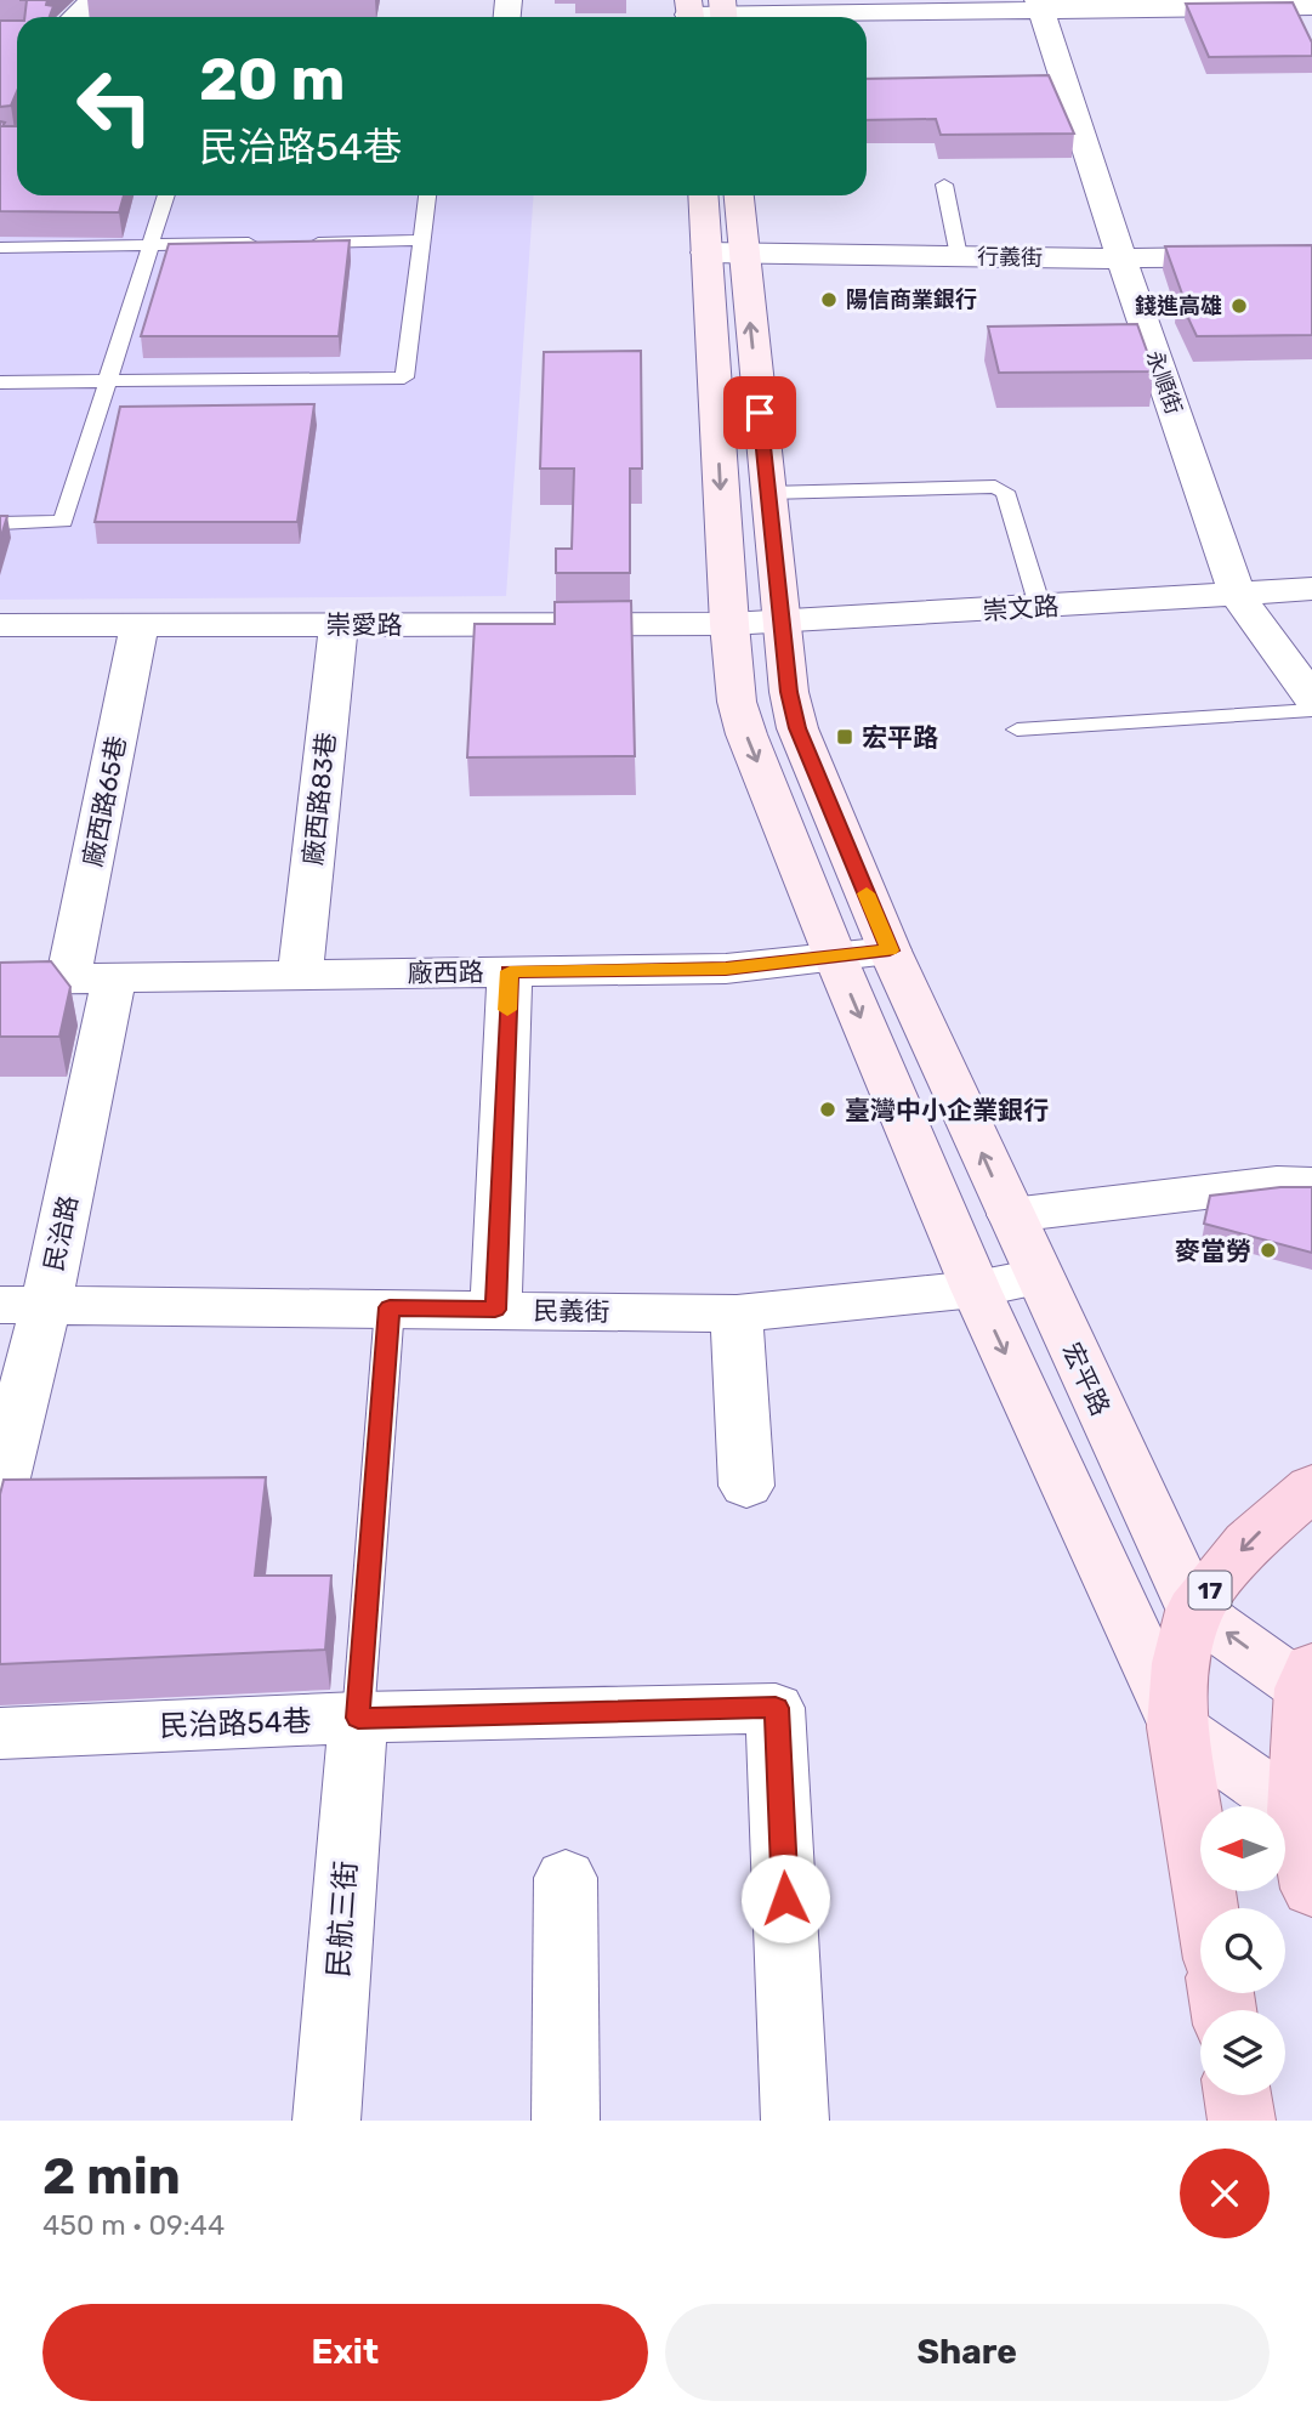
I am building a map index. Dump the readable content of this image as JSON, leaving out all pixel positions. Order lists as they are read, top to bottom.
{
  "streets": {
    "main road": ["17"],
    "street": [
      "行義街",
      "永順街",
      "崇文路",
      "崇愛路",
      "廠西路83巷",
      "廠西路65巷",
      "廠西路",
      "民治路",
      "民義街",
      "宏平路",
      "民治路54巷",
      "民航三街"
    ]
  },
  "crossings": [
    ["行義街", "永順街"],
    ["行義街", "宏平路"],
    ["永順街", "崇文路"],
    ["崇文路", "崇愛路"],
    ["崇文路", "宏平路"],
    ["崇愛路", "廠西路83巷"],
    ["崇愛路", "廠西路65巷"],
    ["崇愛路", "宏平路"],
    ["廠西路83巷", "廠西路"],
    ["廠西路65巷", "廠西路"],
    ["廠西路65巷", "民治路"],
    ["廠西路", "民治路"],
    ["廠西路", "宏平路"],
    ["民治路", "民義街"],
    ["民義街", "宏平路"],
    ["宏平路", "17"],
    ["民治路54巷", "民航三街"]
  ],
  "places": {
    "other": [
      "陽信商業銀行",
      "錢進高雄",
      "臺灣中小企業銀行",
      "麥當勞"
    ],
    "transit": ["宏平路"]
  },
  "north": "left",
  "page": {
    "turn": ["20 m", "民治路54巷"],
    "heading": ["2 min", "450 m · 09:44"],
    "buttons": ["Exit", "Share"]
  }
}
